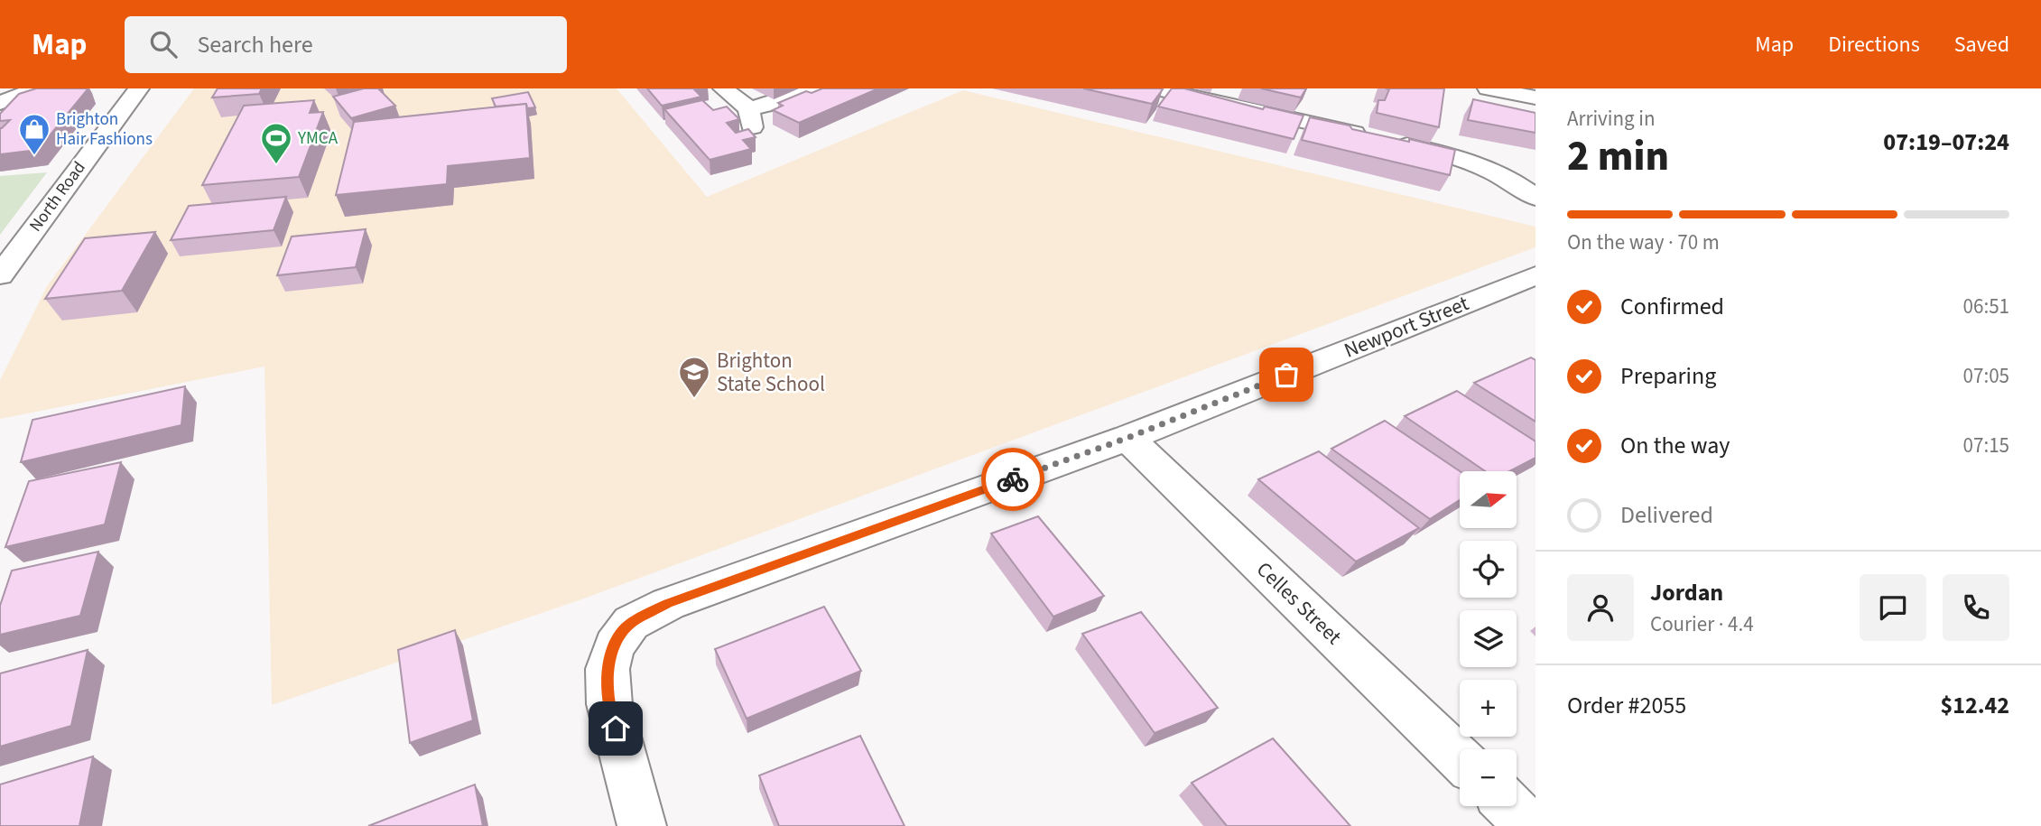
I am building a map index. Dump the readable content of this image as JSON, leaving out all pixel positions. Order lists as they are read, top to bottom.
{
  "streets": {
    "main road": ["North Road", "Newport Street", "Celles Street"]
  },
  "crossings": [
    ["Newport Street", "Celles Street"]
  ],
  "places": {
    "shop": ["Brighton Hair Fashions"],
    "sports": ["YMCA"],
    "school or university": ["Brighton State School"]
  },
  "north": "right",
  "page": {
    "header": "Map",
    "search": "Search here",
    "nav": ["Map", "Directions", "Saved"],
    "heading": ["2 min", "Arriving in", "07:19–07:24"],
    "panel": [
      "Jordan",
      "Courier · 4.4",
      "Order #2055",
      "$12.42"
    ],
    "bar": "On the way · 70 m",
    "list": [
      ["Confirmed", "06:51"],
      ["Preparing", "07:05"],
      ["On the way", "07:15"],
      "Delivered"
    ],
    "map_buttons": ["+", "−"]
  }
}
